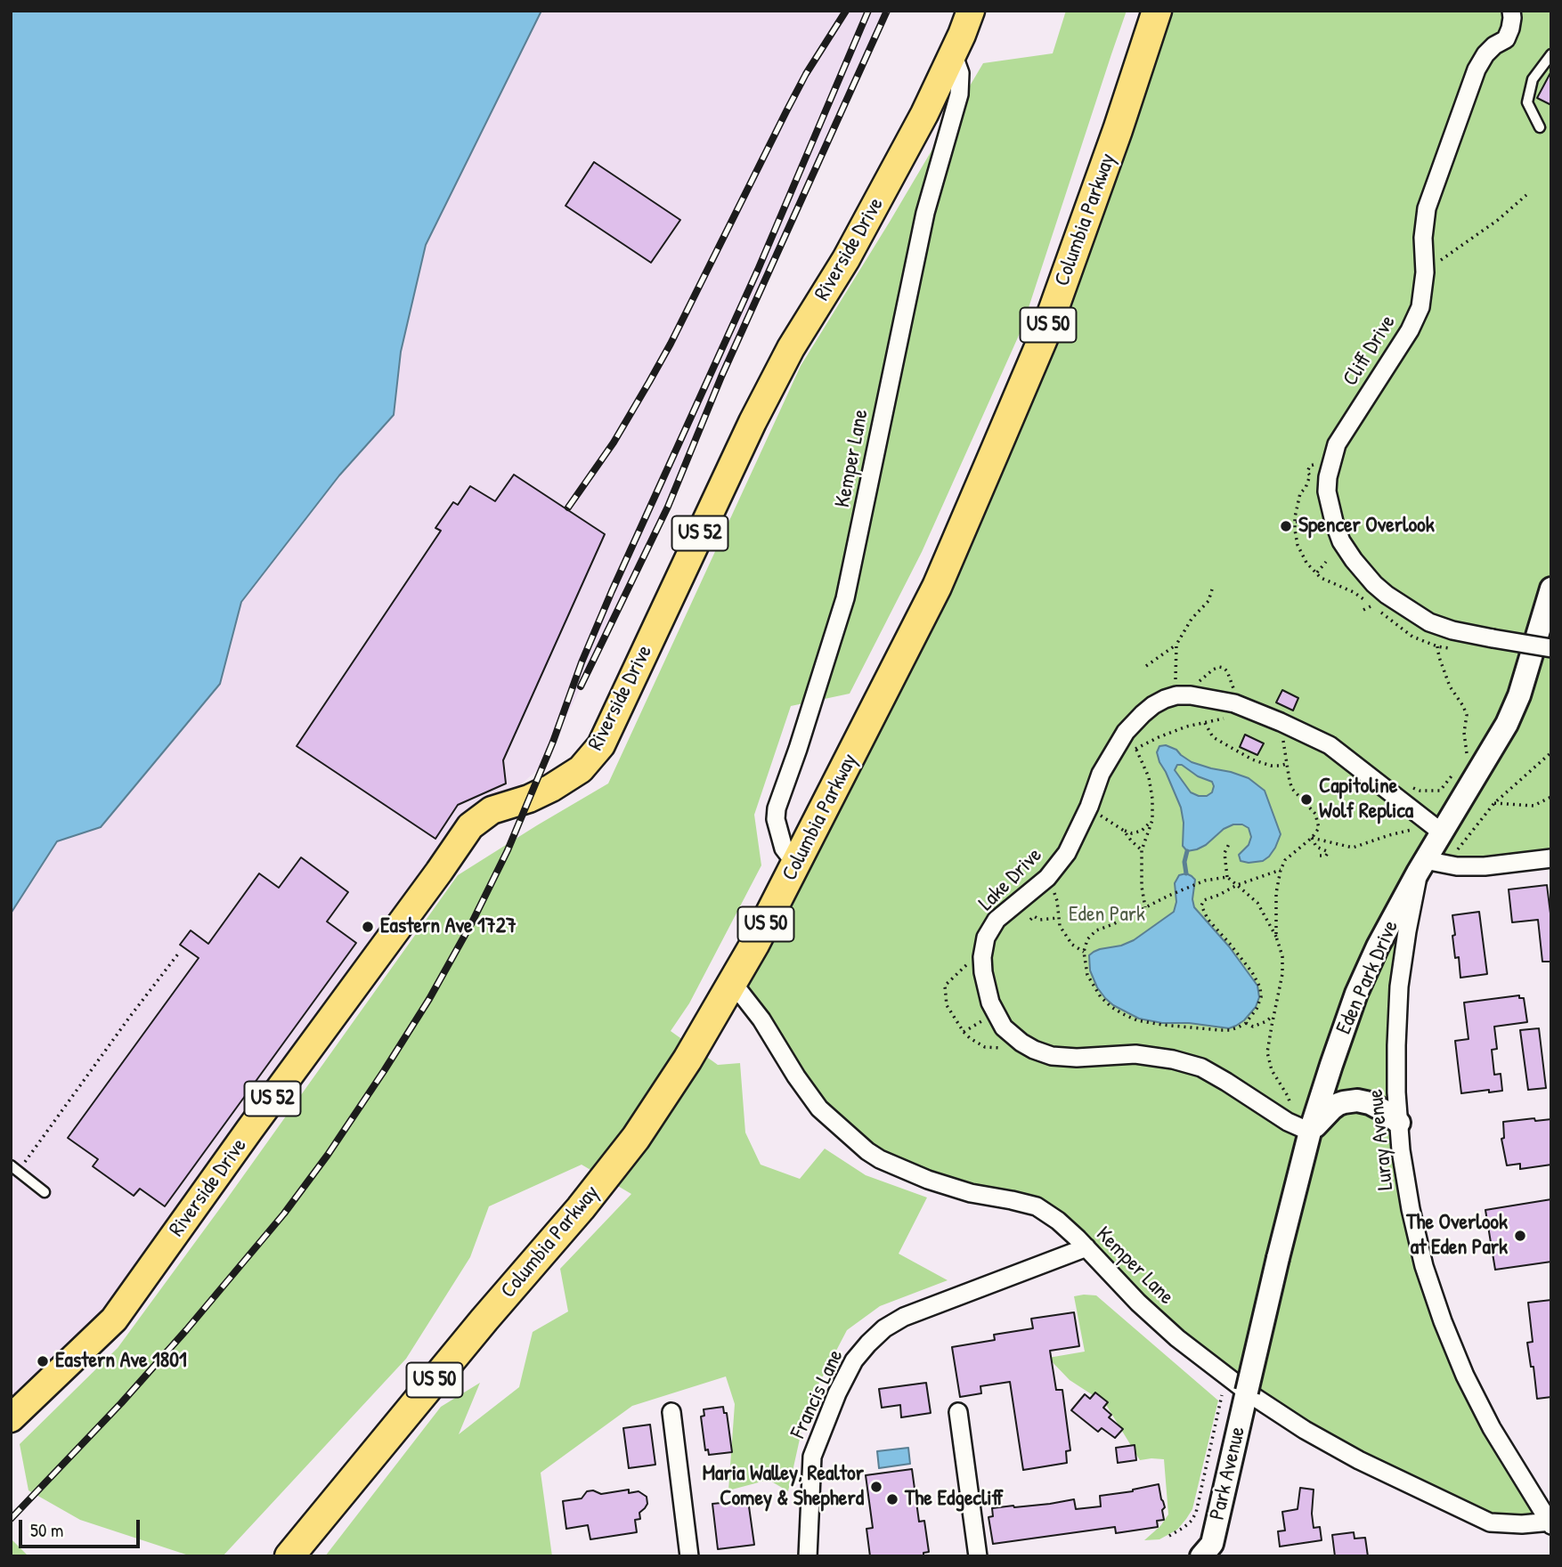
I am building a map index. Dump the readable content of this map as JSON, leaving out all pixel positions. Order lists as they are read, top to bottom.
{
  "streets": {
    "highway": ["Columbia Parkway", "US 50"],
    "main road": ["Riverside Drive", "US 52"],
    "street": [
      "Cliff Drive",
      "Kemper Lane",
      "Lake Drive",
      "Eden Park Drive",
      "Luray Avenue",
      "Francis Lane",
      "Park Avenue"
    ]
  },
  "crossings": [
    ["Columbia Parkway", "Kemper Lane"],
    ["Riverside Drive", "Kemper Lane"],
    ["Kemper Lane", "Luray Avenue"],
    ["Kemper Lane", "Francis Lane"],
    ["Lake Drive", "Eden Park Drive"],
    ["Eden Park Drive", "Luray Avenue"],
    ["Eden Park Drive", "Park Avenue"]
  ],
  "parks": ["Eden Park"],
  "places": [
    "Spencer Overlook",
    "Capitoline Wolf Replica",
    "Eastern Ave 1727",
    "The Overlook at Eden Park",
    "Eastern Ave 1801",
    "Maria Walley, Realtor Comey & Shepherd",
    "The Edgecliff"
  ],
  "scale_bar": "50 m"
}
